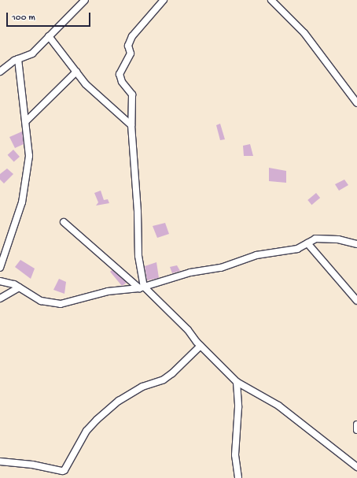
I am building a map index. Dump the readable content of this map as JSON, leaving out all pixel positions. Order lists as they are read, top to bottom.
{
  "scale_bar": "100 m"
}
